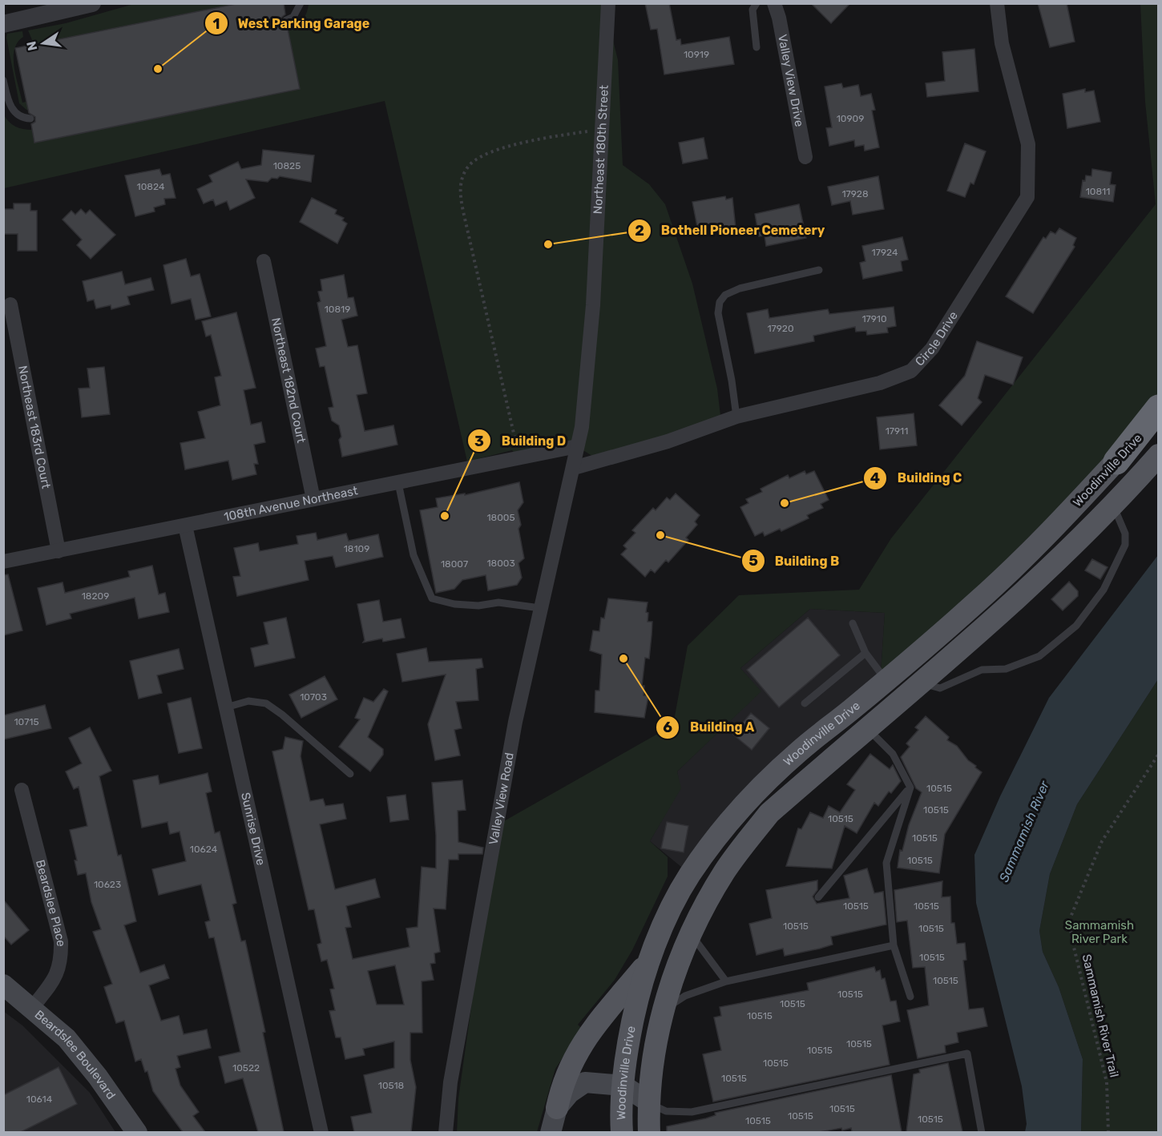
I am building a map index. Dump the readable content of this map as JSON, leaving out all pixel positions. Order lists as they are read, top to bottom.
{
  "streets": {
    "main road": ["Woodinville Drive", "Beardslee Boulevard"],
    "street": [
      "Valley View Drive",
      "Northeast 180th Street",
      "Circle Drive",
      "Northeast 182nd Court",
      "Northeast 183rd Court",
      "108th Avenue Northeast",
      "Valley View Road",
      "Sunrise Drive",
      "Beardslee Place"
    ],
    "path": ["Sammamish River Trail"]
  },
  "crossings": [
    ["Northeast 180th Street", "Circle Drive"],
    ["Northeast 180th Street", "108th Avenue Northeast"],
    ["Northeast 180th Street", "Valley View Road"],
    ["Circle Drive", "Valley View Road"],
    ["Northeast 182nd Court", "108th Avenue Northeast"],
    ["Northeast 183rd Court", "108th Avenue Northeast"],
    ["108th Avenue Northeast", "Sunrise Drive"],
    ["Beardslee Place", "Beardslee Boulevard"]
  ],
  "water": ["Sammamish River"],
  "parks": ["Sammamish River Park"],
  "places": [
    "West Parking Garage",
    "Bothell Pioneer Cemetery",
    "Building C",
    "Building D",
    "Building B",
    "Building A"
  ],
  "house_numbers": [
    "10919",
    "10909",
    "10825",
    "10824",
    "10811",
    "17928",
    "17924",
    "10819",
    "17910",
    "17920",
    "17911",
    "18005",
    "18109",
    "18003",
    "18007",
    "18209",
    "10703",
    "10715",
    "10515",
    "10515",
    "10515",
    "10515",
    "10624",
    "10515",
    "10623",
    "10515",
    "10515",
    "10515",
    "10515",
    "10515",
    "10515",
    "10515",
    "10515",
    "10515",
    "10515",
    "10515",
    "10515",
    "10522",
    "10515",
    "10518",
    "10614",
    "10515",
    "10515",
    "10515",
    "10515"
  ],
  "north": "left"
}
